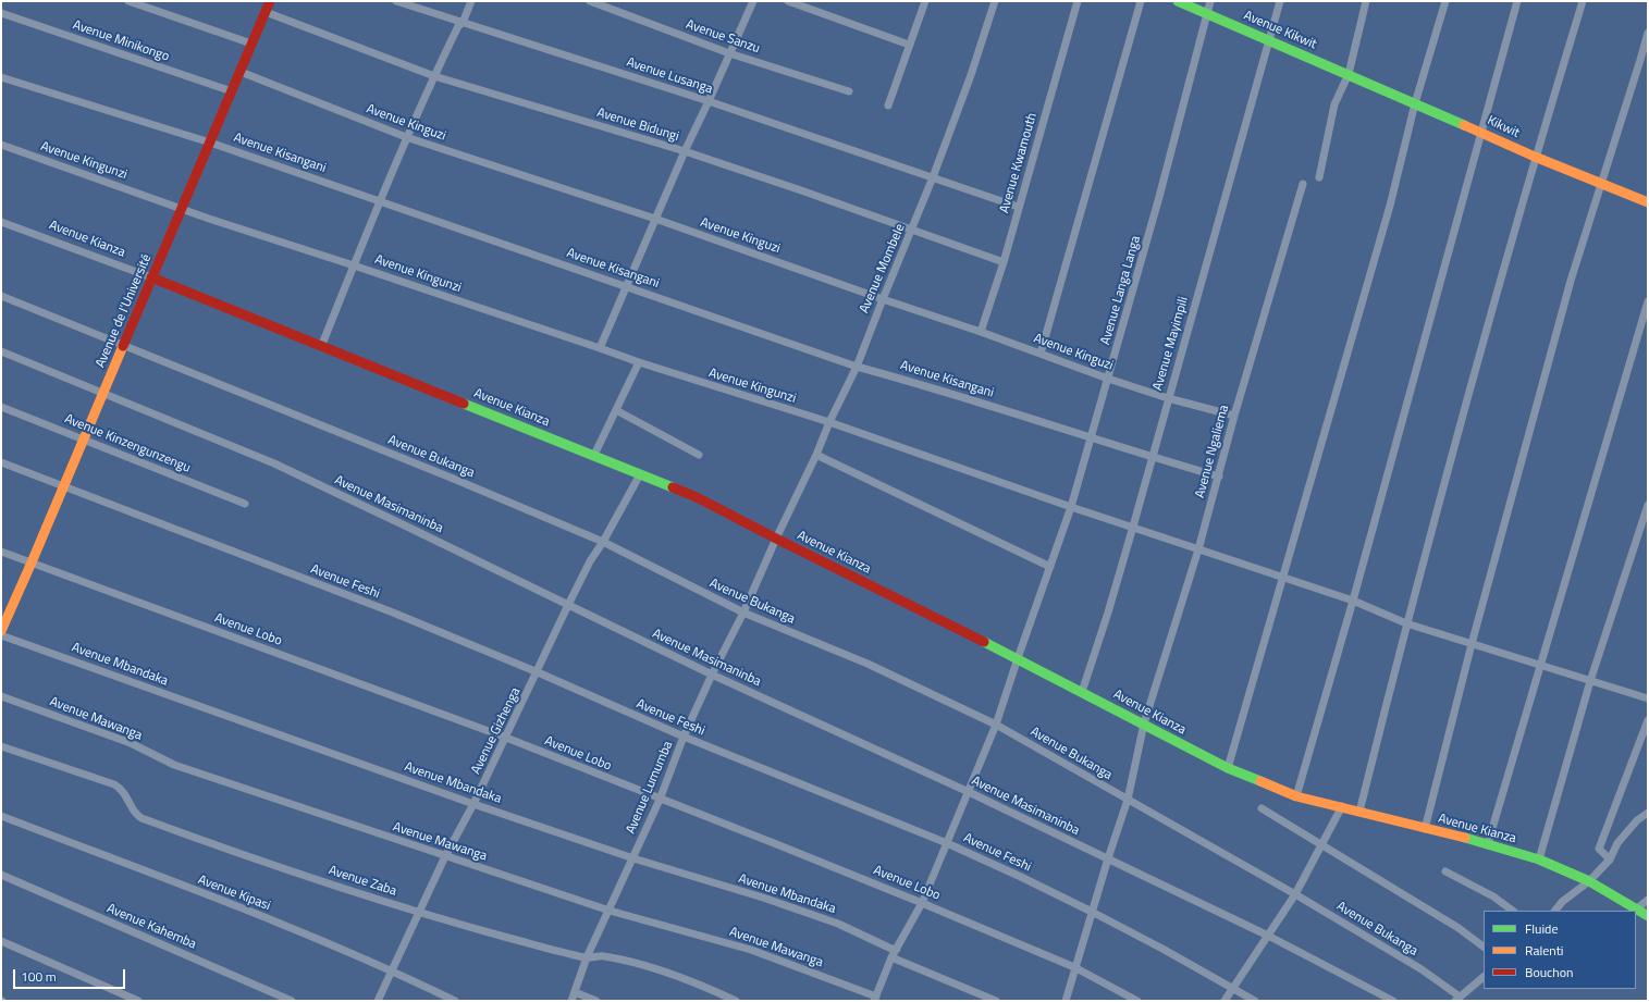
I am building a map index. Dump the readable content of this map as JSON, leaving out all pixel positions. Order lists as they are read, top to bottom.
{
  "streets": {
    "street": [
      "Avenue Kikwit",
      "Avenue Sanzu",
      "Avenue Minikongo",
      "Avenue Lusanga",
      "Avenue Kinguzi",
      "Avenue Bidungi",
      "Kikwit",
      "Avenue Kisangani",
      "Avenue Kingunzi",
      "Avenue Kwamouth",
      "Avenue Kianza",
      "Avenue Mombele",
      "Avenue Langa Langa",
      "Avenue de l’Université",
      "Avenue Mayimpili",
      "Avenue Kinzengunzengu",
      "Avenue Ngaliema",
      "Avenue Bukanga",
      "Avenue Masimaninba",
      "Avenue Feshi",
      "Avenue Lobo",
      "Avenue Mbandaka",
      "Avenue Mawanga",
      "Avenue Gizhenga",
      "Avenue Lumumba",
      "Avenue Zaba",
      "Avenue Kipasi",
      "Avenue Kahemba"
    ]
  },
  "crossings": [
    ["Avenue Kikwit", "Kikwit"],
    ["Avenue Kikwit", "Avenue Langa Langa"],
    ["Avenue Kikwit", "Avenue Mayimpili"],
    ["Avenue Minikongo", "Avenue de l’Université"],
    ["Avenue Lusanga", "Avenue Kwamouth"],
    ["Avenue Lusanga", "Avenue Mombele"],
    ["Avenue Kinguzi", "Avenue Kwamouth"],
    ["Avenue Kinguzi", "Avenue Mombele"],
    ["Avenue Kinguzi", "Avenue Langa Langa"],
    ["Avenue Kinguzi", "Avenue de l’Université"],
    ["Avenue Kinguzi", "Avenue Mayimpili"],
    ["Avenue Kinguzi", "Avenue Ngaliema"],
    ["Avenue Bidungi", "Avenue Kwamouth"],
    ["Avenue Bidungi", "Avenue Mombele"],
    ["Avenue Bidungi", "Avenue de l’Université"],
    ["Avenue Kisangani", "Avenue Mombele"],
    ["Avenue Kisangani", "Avenue Langa Langa"],
    ["Avenue Kisangani", "Avenue de l’Université"],
    ["Avenue Kisangani", "Avenue Mayimpili"],
    ["Avenue Kisangani", "Avenue Ngaliema"],
    ["Avenue Kingunzi", "Avenue Mombele"],
    ["Avenue Kingunzi", "Avenue Langa Langa"],
    ["Avenue Kingunzi", "Avenue de l’Université"],
    ["Avenue Kingunzi", "Avenue Mayimpili"],
    ["Avenue Kingunzi", "Avenue Ngaliema"],
    ["Avenue Kianza", "Avenue Mombele"],
    ["Avenue Kianza", "Avenue Langa Langa"],
    ["Avenue Kianza", "Avenue de l’Université"],
    ["Avenue Kianza", "Avenue Mayimpili"],
    ["Avenue Kianza", "Avenue Ngaliema"],
    ["Avenue Kianza", "Avenue Gizhenga"],
    ["Avenue Kianza", "Avenue Lumumba"],
    ["Avenue Mombele", "Avenue Lumumba"],
    ["Avenue Langa Langa", "Avenue Bukanga"],
    ["Avenue Langa Langa", "Avenue Masimaninba"],
    ["Avenue Langa Langa", "Avenue Feshi"],
    ["Avenue Langa Langa", "Avenue Lobo"],
    ["Avenue Langa Langa", "Avenue Mbandaka"],
    ["Avenue Langa Langa", "Avenue Mawanga"],
    ["Avenue de l’Université", "Avenue Kinzengunzengu"],
    ["Avenue de l’Université", "Avenue Bukanga"],
    ["Avenue de l’Université", "Avenue Masimaninba"],
    ["Avenue de l’Université", "Avenue Feshi"],
    ["Avenue de l’Université", "Avenue Lobo"],
    ["Avenue Ngaliema", "Avenue Bukanga"],
    ["Avenue Ngaliema", "Avenue Masimaninba"],
    ["Avenue Ngaliema", "Avenue Feshi"],
    ["Avenue Ngaliema", "Avenue Lobo"],
    ["Avenue Bukanga", "Avenue Gizhenga"],
    ["Avenue Bukanga", "Avenue Lumumba"],
    ["Avenue Masimaninba", "Avenue Gizhenga"],
    ["Avenue Masimaninba", "Avenue Lumumba"],
    ["Avenue Feshi", "Avenue Gizhenga"],
    ["Avenue Feshi", "Avenue Lumumba"],
    ["Avenue Lobo", "Avenue Gizhenga"],
    ["Avenue Lobo", "Avenue Lumumba"],
    ["Avenue Mbandaka", "Avenue Gizhenga"],
    ["Avenue Mbandaka", "Avenue Lumumba"],
    ["Avenue Mawanga", "Avenue Gizhenga"],
    ["Avenue Mawanga", "Avenue Lumumba"],
    ["Avenue Gizhenga", "Avenue Zaba"],
    ["Avenue Gizhenga", "Avenue Kipasi"],
    ["Avenue Lumumba", "Avenue Zaba"]
  ],
  "legend": ["Fluide", "Ralenti", "Bouchon"],
  "scale_bar": "100 m"
}
